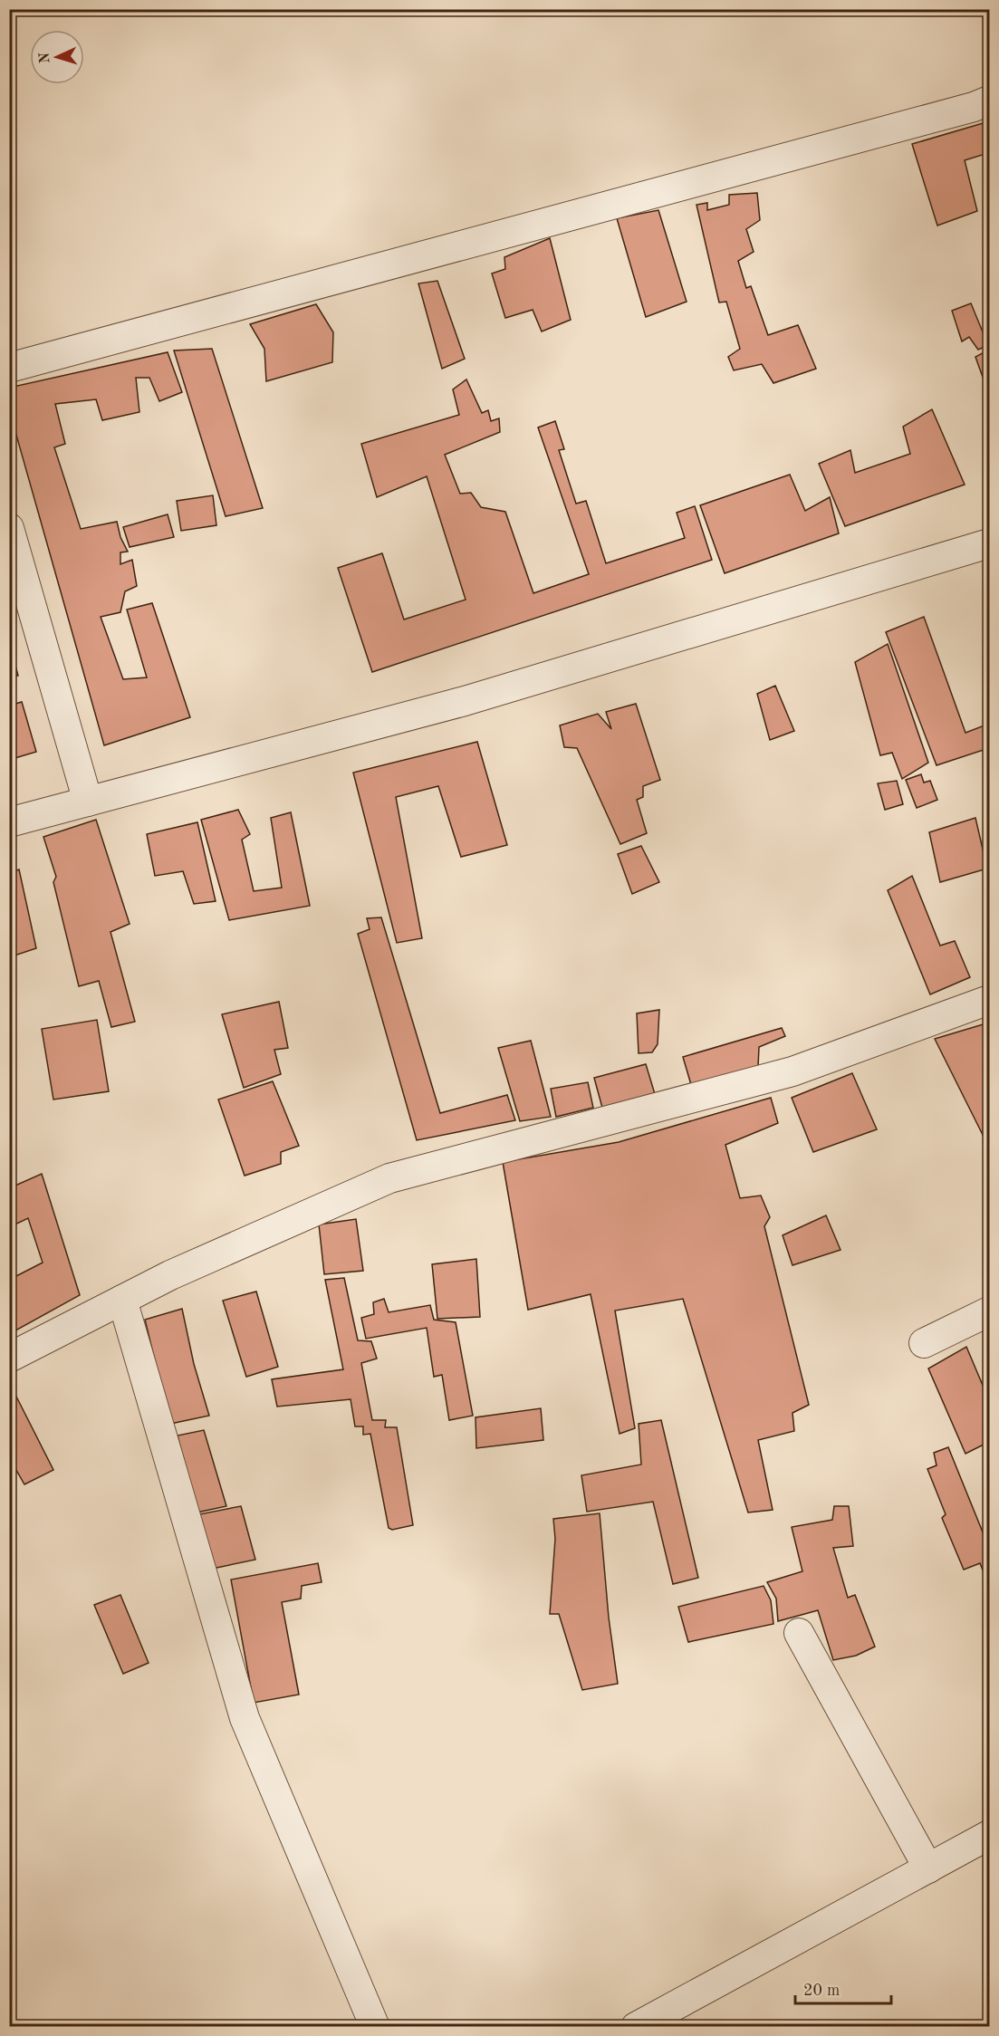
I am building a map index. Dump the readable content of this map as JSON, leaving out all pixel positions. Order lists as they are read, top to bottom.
{
  "scale_bar": "20 m",
  "north": "left"
}
